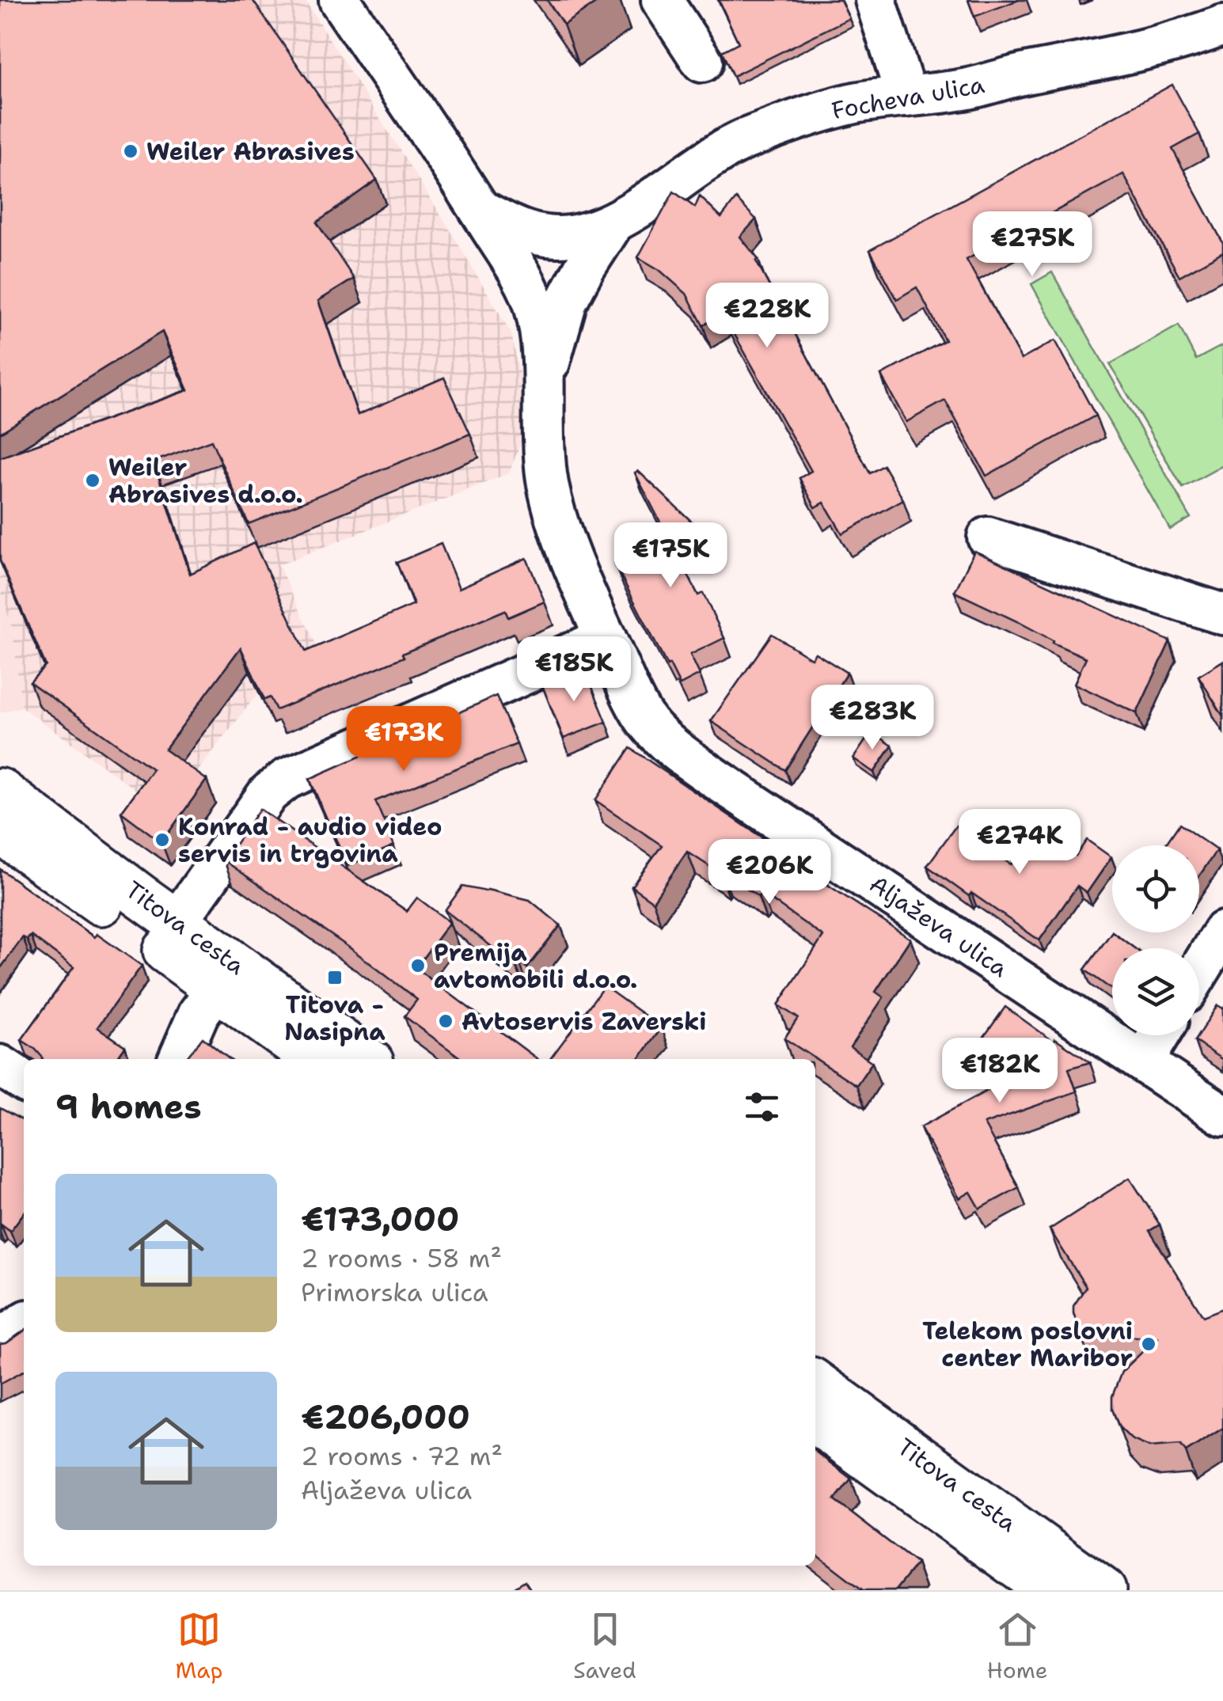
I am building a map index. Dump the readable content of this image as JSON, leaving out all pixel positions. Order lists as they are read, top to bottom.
{
  "streets": {
    "main road": ["Titova cesta"],
    "street": ["Focheva ulica", "Aljaževa ulica"]
  },
  "crossings": [
    ["Focheva ulica", "Aljaževa ulica"]
  ],
  "places": {
    "other": [
      "Weiler Abrasives",
      "Weiler Abrasives d.o.o.",
      "Konrad - audio video servis in trgovina",
      "Premija avtomobili d.o.o.",
      "Avtoservis Zaverski",
      "Telekom poslovni center Maribor"
    ],
    "transit": ["Titova - Nasipna"]
  },
  "page": {
    "price": [
      "€275K",
      "€228K",
      "€175K",
      "€185K",
      "€283K",
      "€173K",
      "€274K",
      "€206K",
      "€182K"
    ],
    "heading": "9 homes",
    "list": [
      {
        "name": "€173,000",
        "note": "2 rooms · 58 m² · Primorska ulica"
      },
      {
        "name": "€206,000",
        "note": "2 rooms · 72 m² · Aljaževa ulica"
      }
    ],
    "tabs": ["Map", "Saved", "Home"]
  }
}
